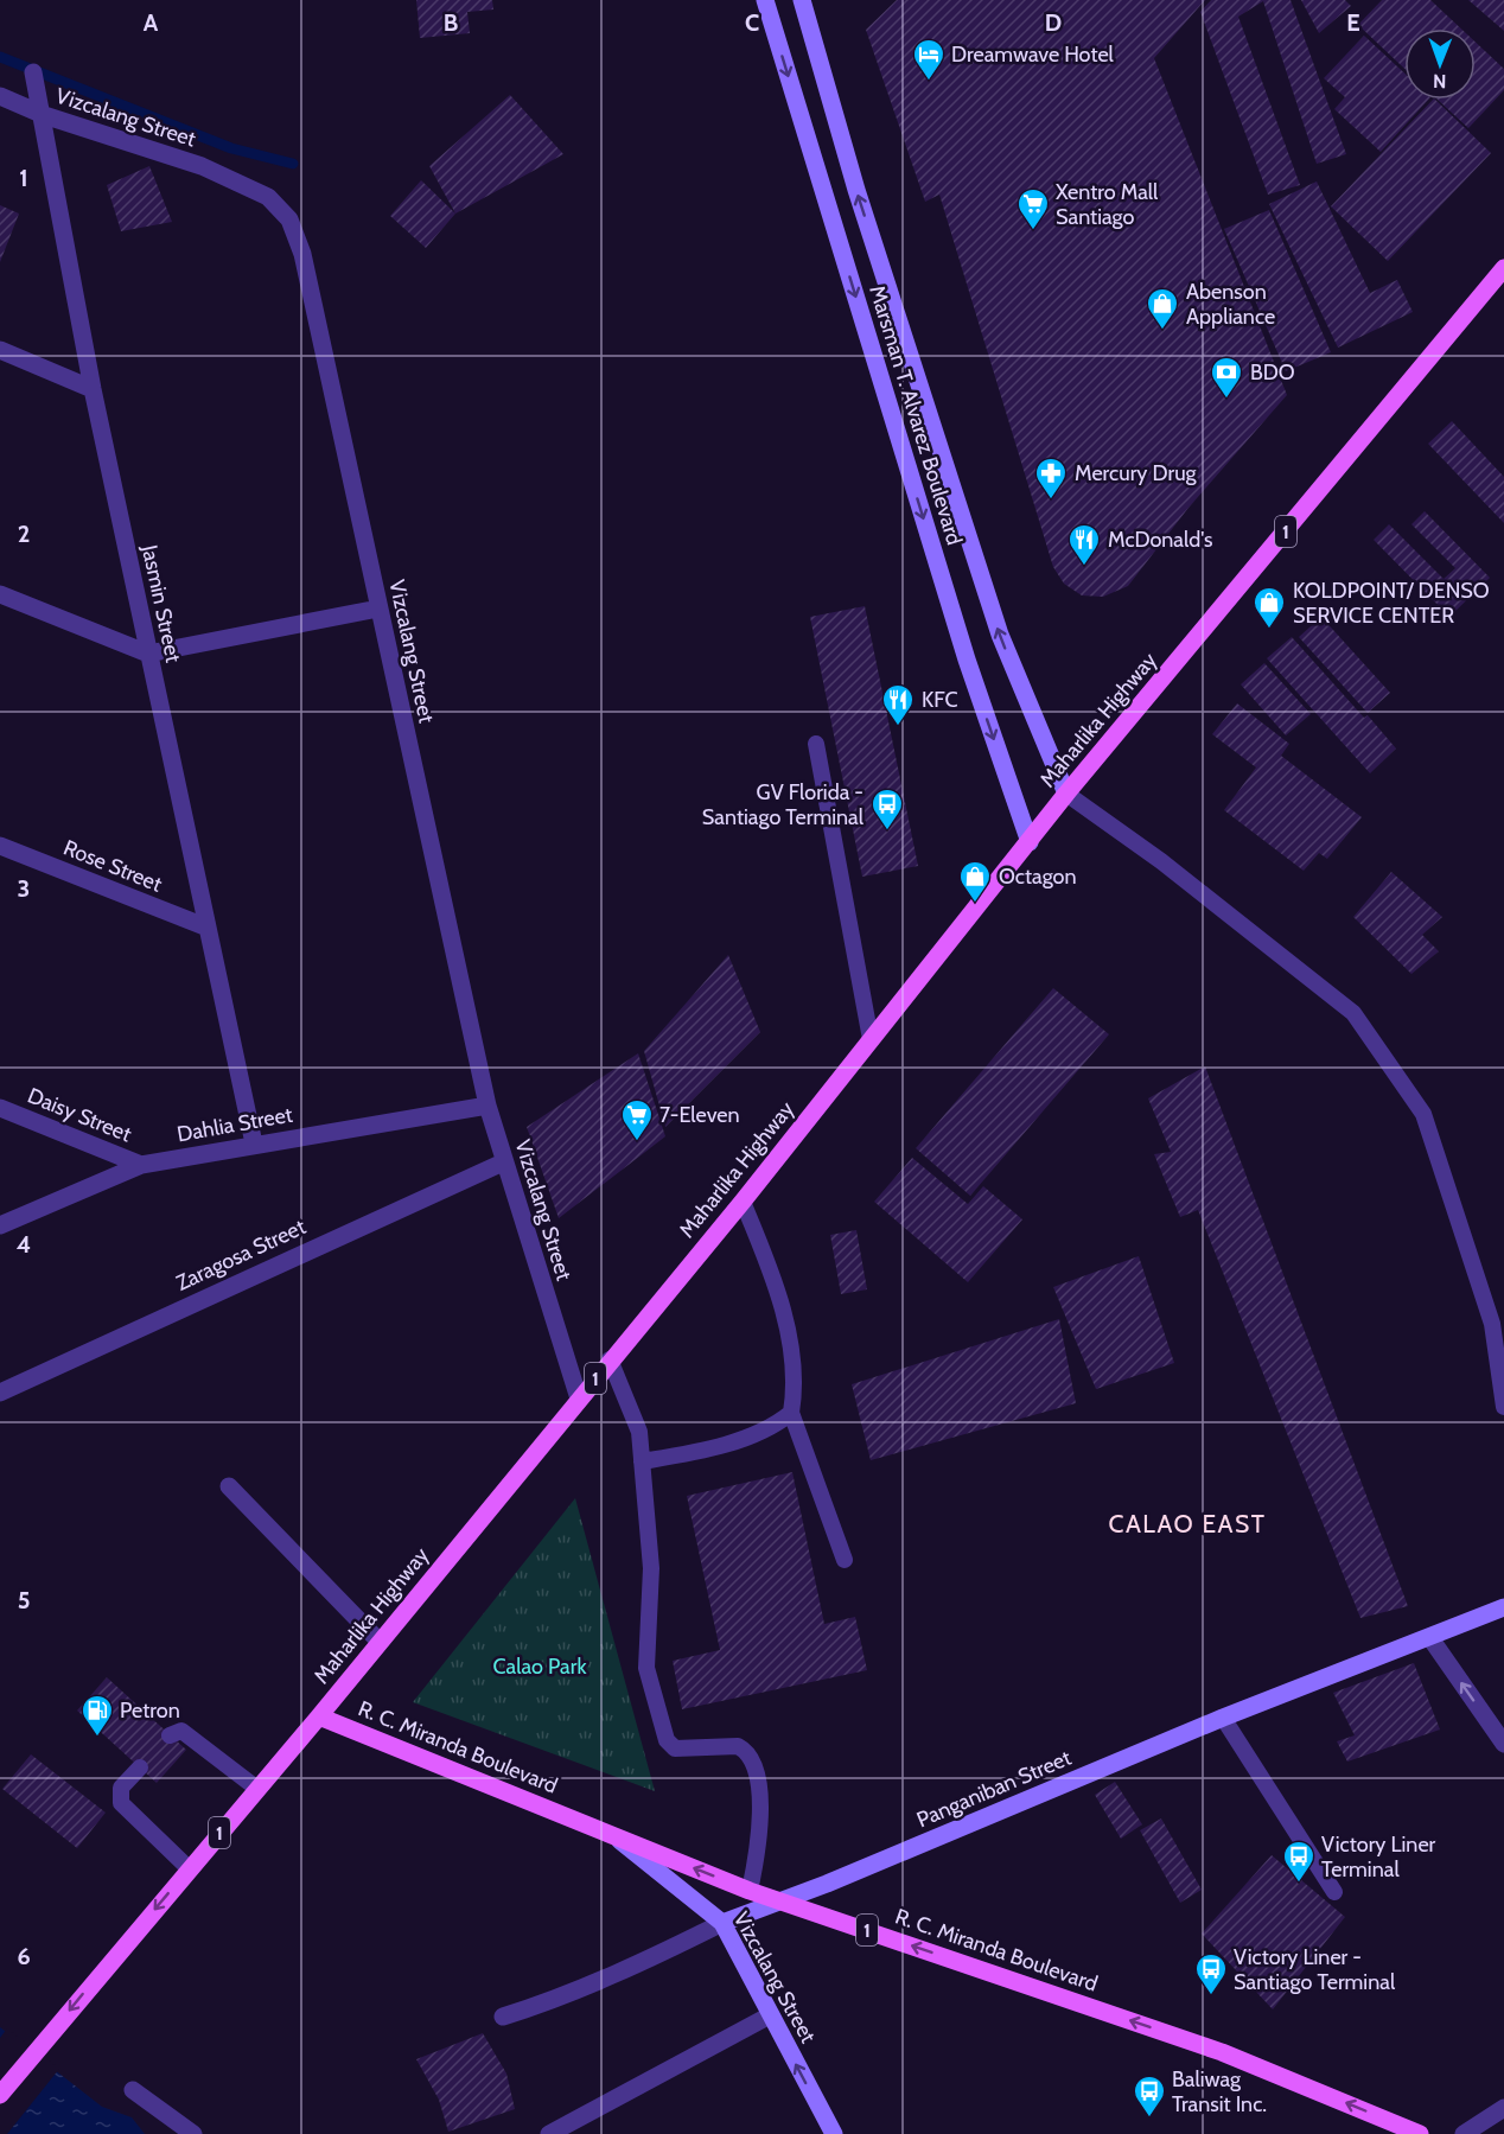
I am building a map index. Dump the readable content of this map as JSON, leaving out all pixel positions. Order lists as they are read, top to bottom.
{
  "streets": {
    "main road": ["1", "Maharlika Highway", "R. C. Miranda Boulevard"],
    "street": [
      "Vizcalang Street",
      "Marsman T. Alvarez Boulevard",
      "Jasmin Street",
      "Rose Street",
      "Daisy Street",
      "Dahlia Street",
      "Zaragosa Street",
      "Panganiban Street"
    ]
  },
  "crossings": [
    ["Vizcalang Street", "Jasmin Street"],
    ["Vizcalang Street", "Maharlika Highway"],
    ["Vizcalang Street", "Dahlia Street"],
    ["Vizcalang Street", "Zaragosa Street"],
    ["Vizcalang Street", "R. C. Miranda Boulevard"],
    ["Vizcalang Street", "Panganiban Street"],
    ["Marsman T. Alvarez Boulevard", "Maharlika Highway"],
    ["Jasmin Street", "Rose Street"],
    ["Jasmin Street", "Dahlia Street"],
    ["Maharlika Highway", "R. C. Miranda Boulevard"],
    ["Daisy Street", "Dahlia Street"],
    ["R. C. Miranda Boulevard", "Panganiban Street"]
  ],
  "one_way": ["R. C. Miranda Boulevard"],
  "districts": ["CALAO EAST"],
  "parks": ["Calao Park"],
  "places": {
    "hotel": ["Dreamwave Hotel"],
    "supermarket": ["Xentro Mall Santiago", "7-Eleven"],
    "shop": ["Abenson Appliance", "KOLDPOINT/ DENSO SERVICE CENTER", "Octagon"],
    "bank": ["BDO"],
    "pharmacy": ["Mercury Drug"],
    "restaurant": ["McDonald's", "KFC"],
    "bus stop": [
      "GV Florida - Santiago Terminal",
      "Victory Liner Terminal",
      "Victory Liner - Santiago Terminal",
      "Baliwag Transit Inc."
    ],
    "fuel station": ["Petron"]
  },
  "north": "bottom",
  "grid": {
    "columns": [
      "A",
      "B",
      "C",
      "D",
      "E"
    ],
    "rows": [
      "1",
      "2",
      "3",
      "4",
      "5",
      "6"
    ]
  }
}
